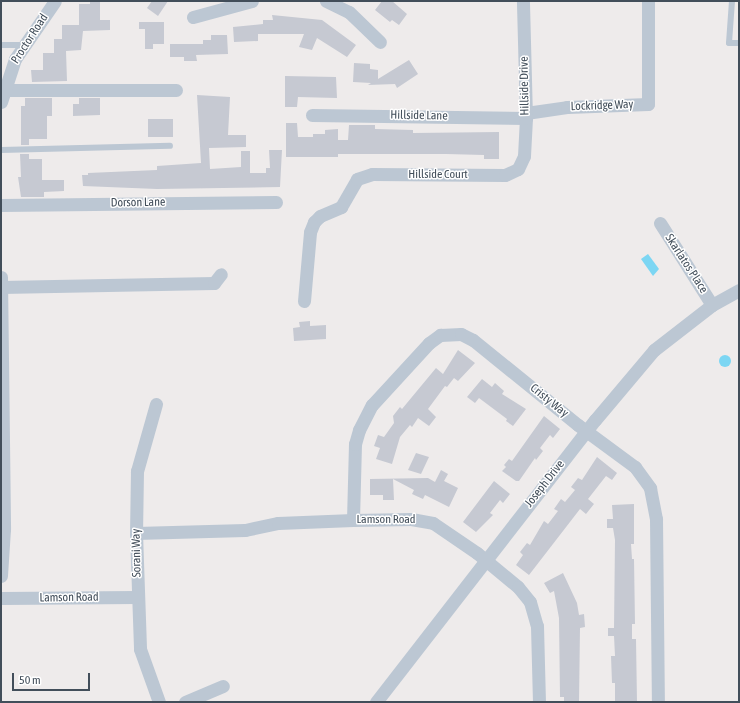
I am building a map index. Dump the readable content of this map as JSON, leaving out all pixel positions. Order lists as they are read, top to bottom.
{
  "streets": {
    "street": [
      "Proctor Road",
      "Hillside Drive",
      "Lockridge Way",
      "Hillside Lane",
      "Hillside Court",
      "Dorson Lane",
      "Skarlatos Place",
      "Cristy Way",
      "Joseph Drive",
      "Lamson Road",
      "Sorani Way"
    ]
  },
  "crossings": [
    ["Hillside Drive", "Lockridge Way"],
    ["Hillside Drive", "Hillside Lane"],
    ["Hillside Drive", "Hillside Court"],
    ["Lockridge Way", "Hillside Lane"],
    ["Skarlatos Place", "Joseph Drive"],
    ["Cristy Way", "Joseph Drive"],
    ["Cristy Way", "Lamson Road"],
    ["Joseph Drive", "Lamson Road"],
    ["Lamson Road", "Sorani Way"]
  ],
  "scale_bar": "50 m"
}
